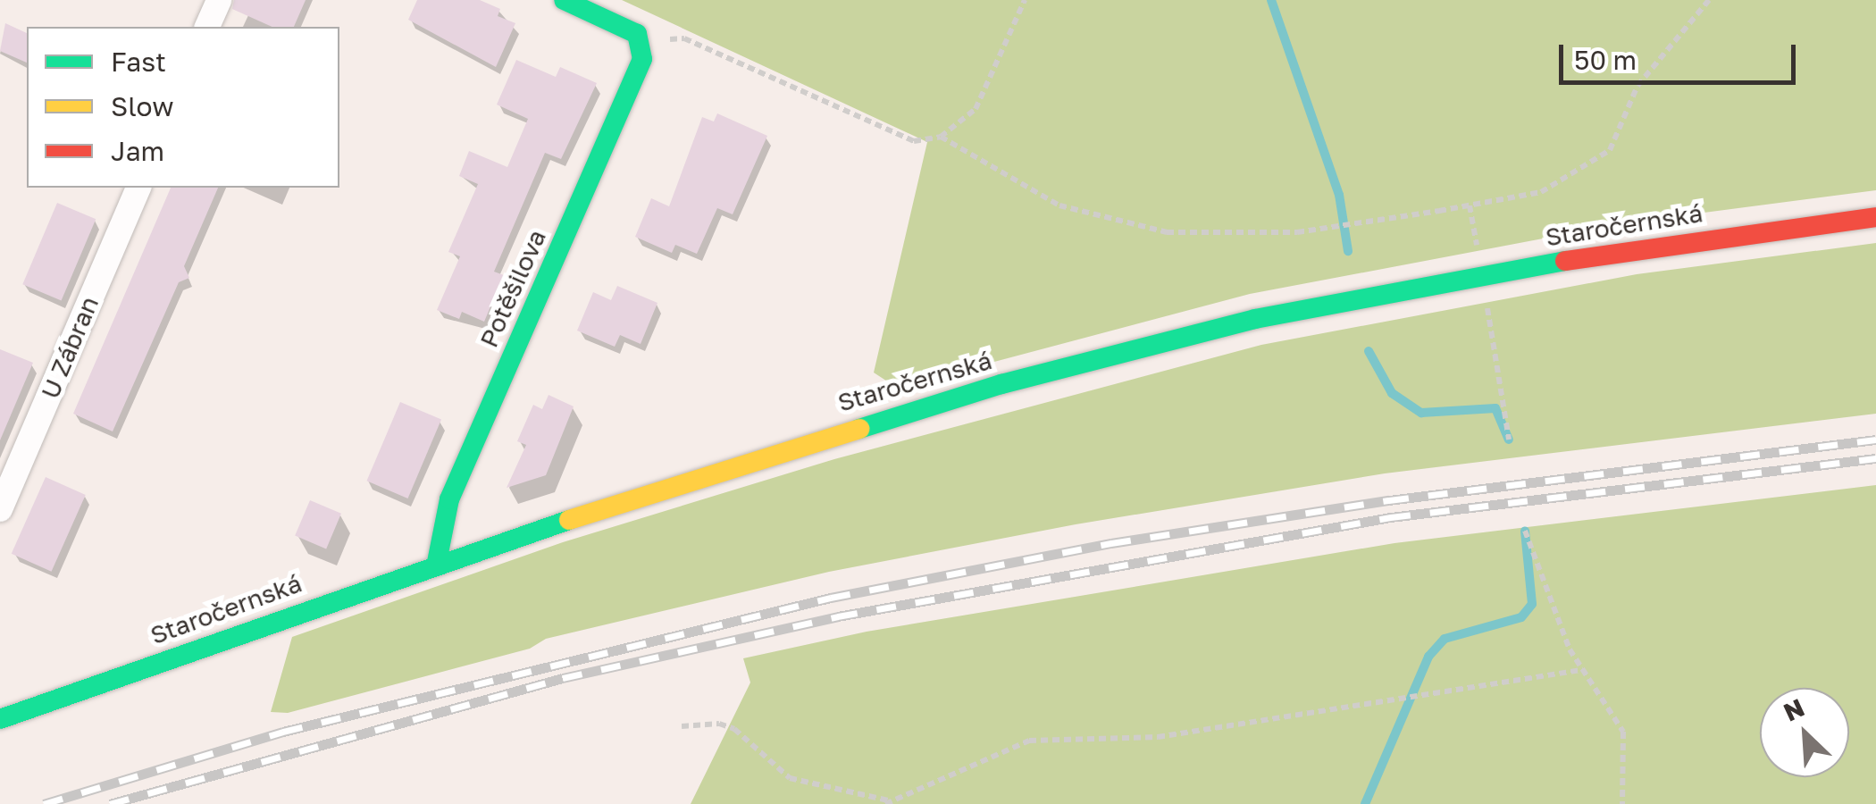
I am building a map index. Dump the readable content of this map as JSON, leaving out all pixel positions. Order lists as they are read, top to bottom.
{
  "streets": {
    "main road": ["Staročernská", "Potěšilova"],
    "street": ["U Zábran"]
  },
  "crossings": [
    ["Staročernská", "Potěšilova"]
  ],
  "legend": ["Fast", "Slow", "Jam"],
  "scale_bar": "50 m",
  "north": "top left"
}
